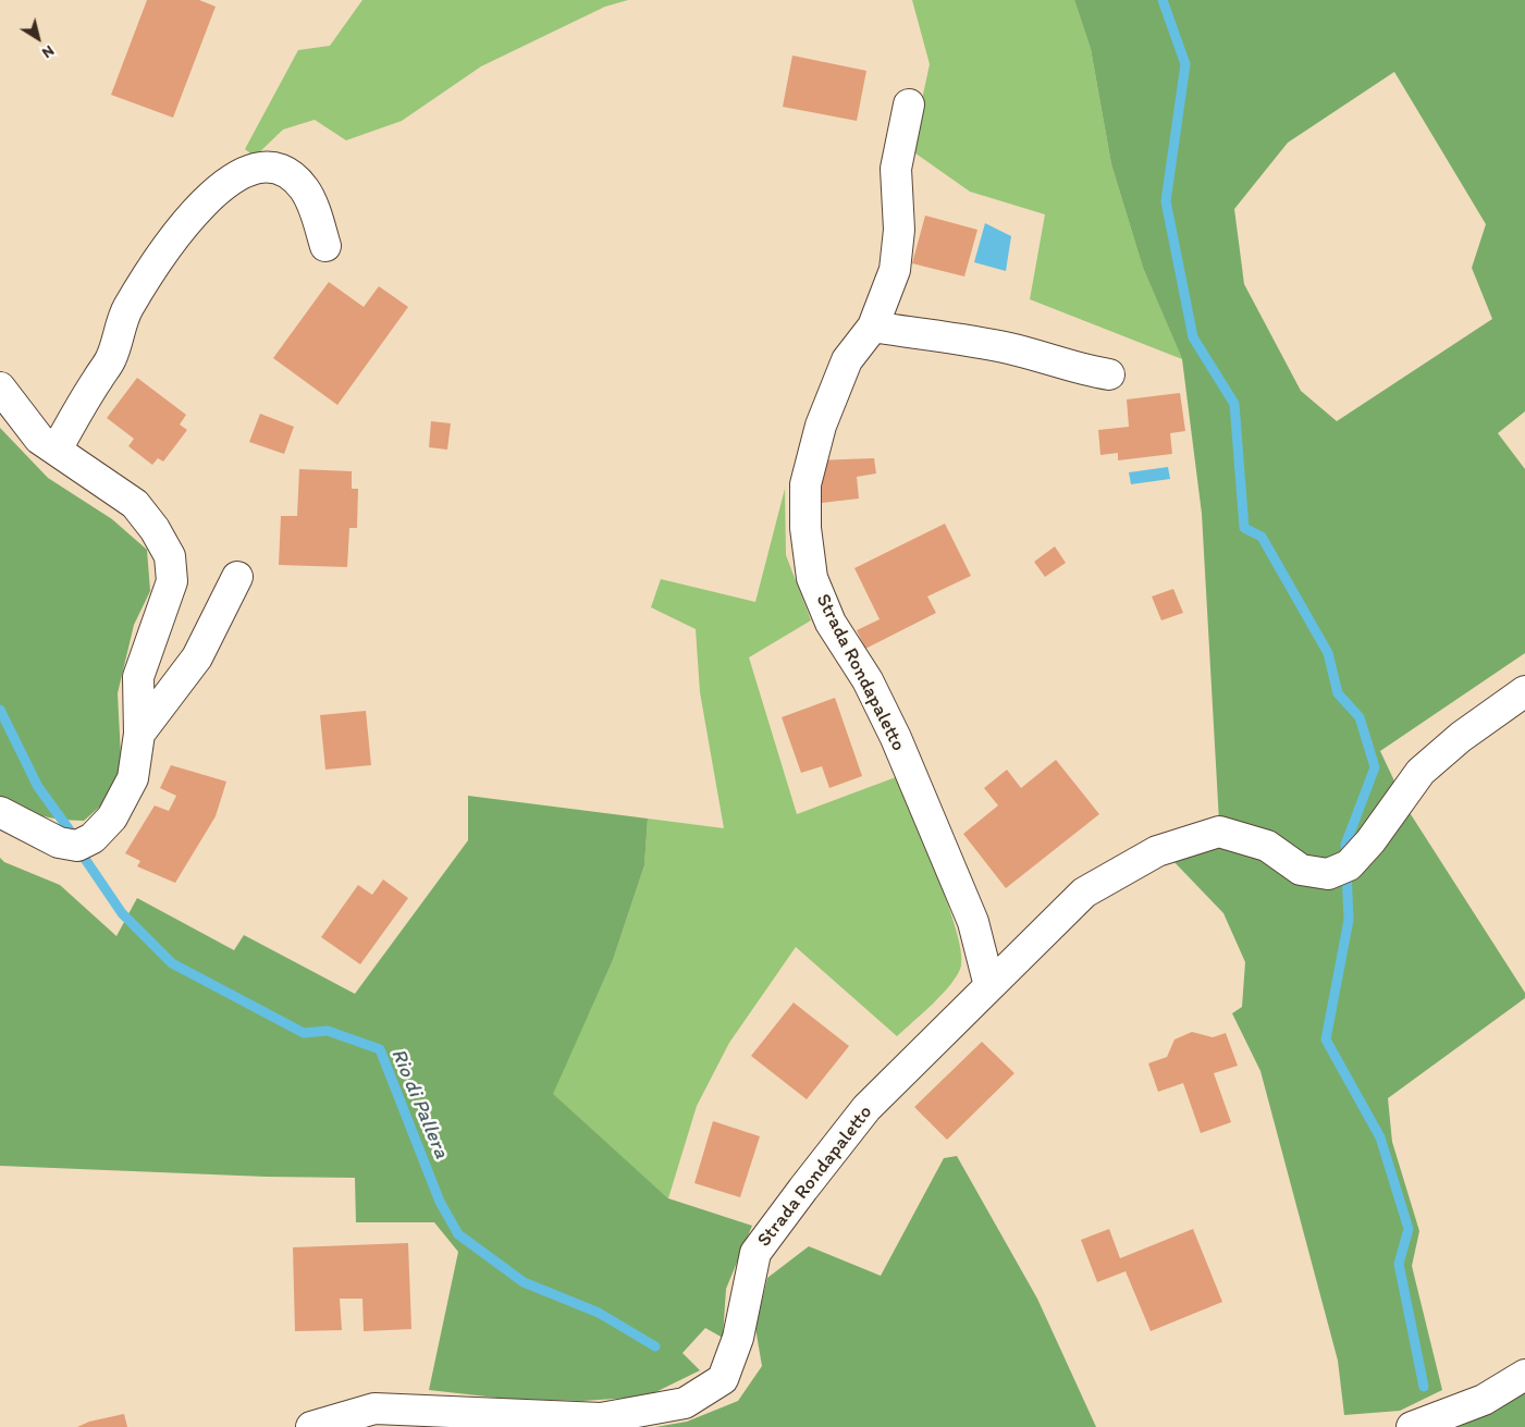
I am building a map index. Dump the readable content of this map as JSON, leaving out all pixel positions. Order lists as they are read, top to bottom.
{
  "streets": {
    "street": ["Strada Rondapaletto"]
  },
  "water": ["Rio di Pallera"],
  "north": "bottom right"
}
